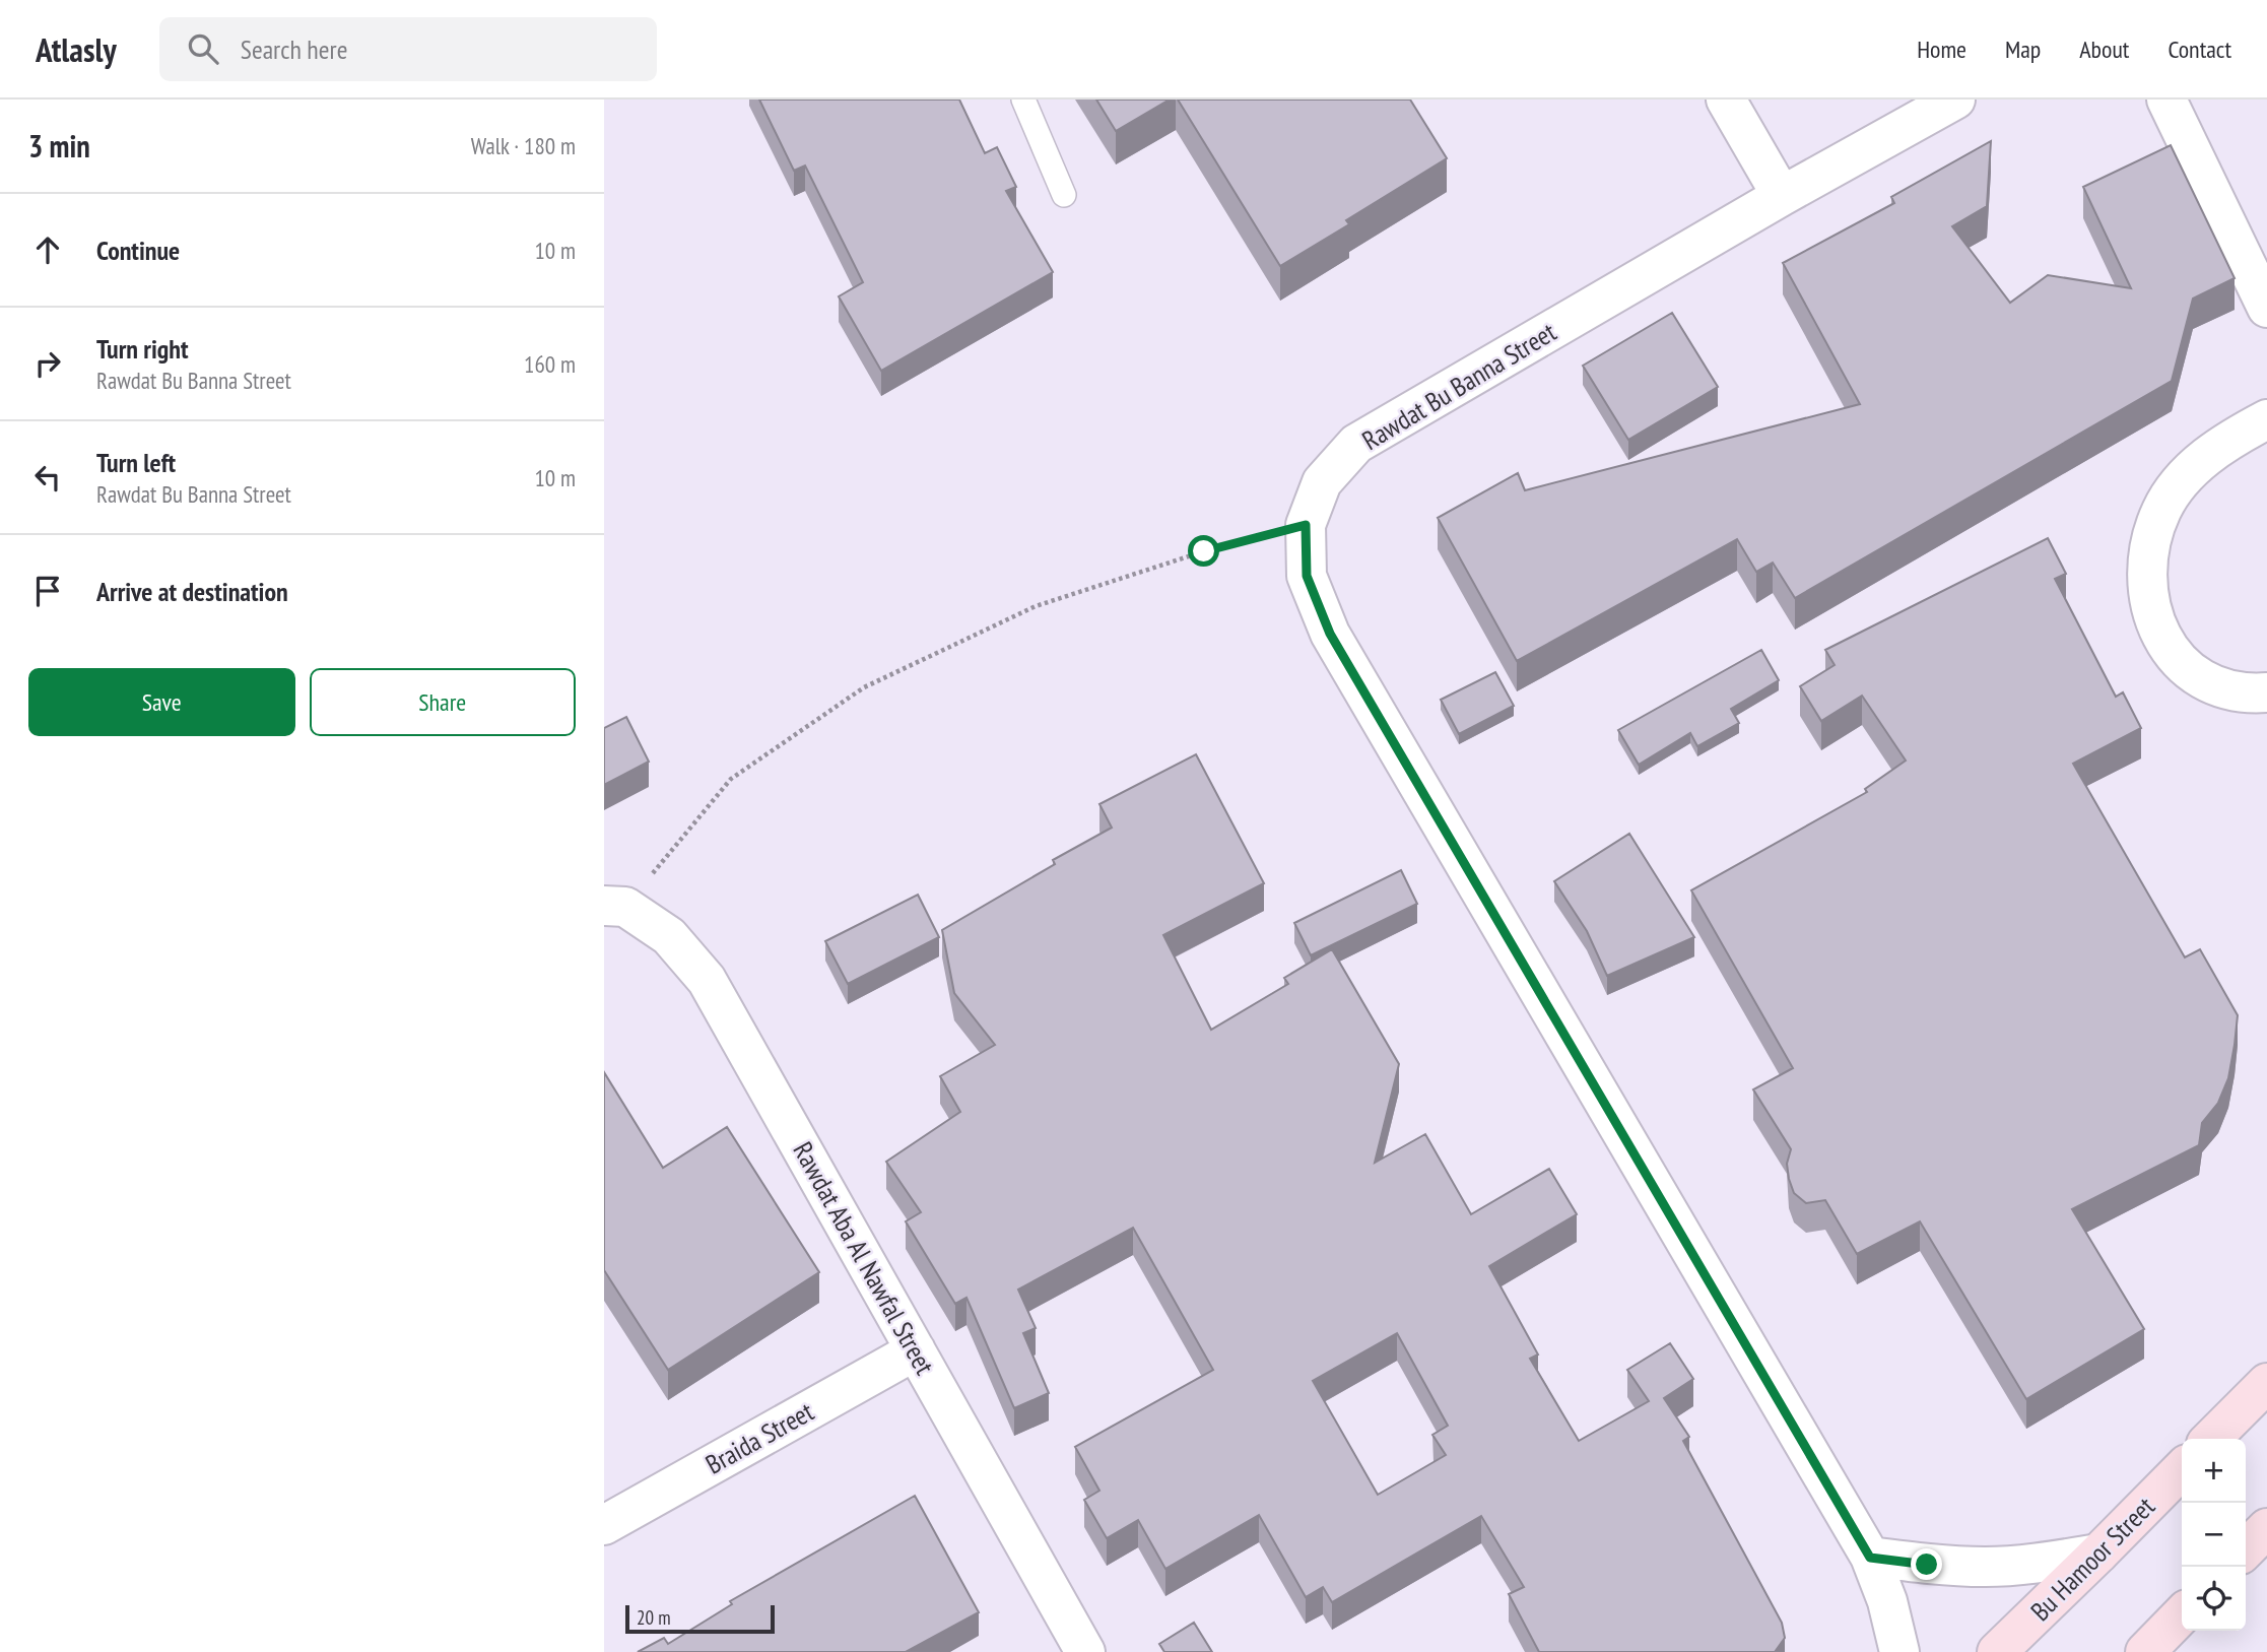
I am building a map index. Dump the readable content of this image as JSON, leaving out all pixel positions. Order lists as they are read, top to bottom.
{
  "streets": {
    "street": [
      "Rawdat Bu Banna Street",
      "Rawdat Aba Al Nawfal Street",
      "Braida Street",
      "Bu Hamoor Street"
    ]
  },
  "crossings": [
    ["Rawdat Aba Al Nawfal Street", "Braida Street"]
  ],
  "scale_bar": "20 m",
  "page": {
    "header": "Atlasly",
    "search": "Search here",
    "nav": [
      "Home",
      "Map",
      "About",
      "Contact"
    ],
    "heading": ["3 min", "Walk · 180 m"],
    "list": [
      ["Continue", "10 m"],
      ["Turn right", "Rawdat Bu Banna Street", "160 m"],
      ["Turn left", "Rawdat Bu Banna Street", "10 m"],
      "Arrive at destination"
    ],
    "buttons": ["Save", "Share"],
    "map_buttons": ["+", "−"],
    "scale": "20 m"
  }
}
